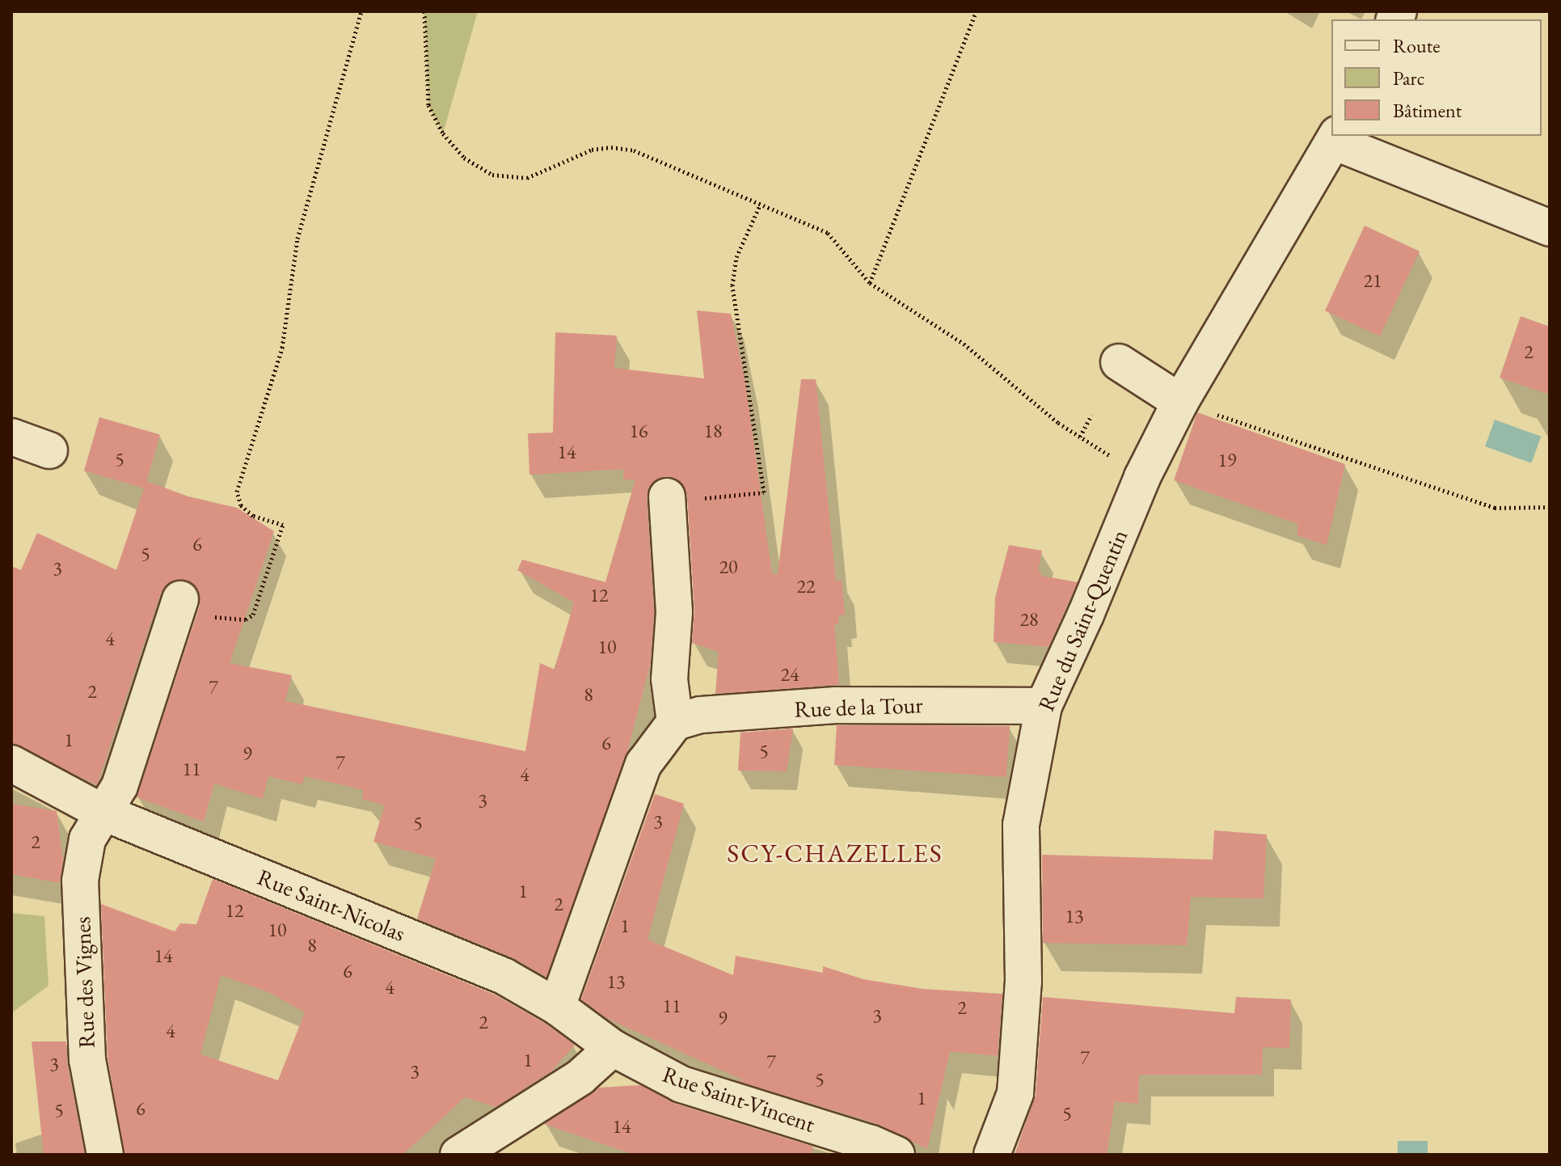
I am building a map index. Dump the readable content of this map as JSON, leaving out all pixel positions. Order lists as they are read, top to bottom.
{
  "streets": {
    "street": [
      "Rue du Saint-Quentin",
      "Rue de la Tour",
      "Rue Saint-Nicolas",
      "Rue des Vignes",
      "Rue Saint-Vincent"
    ]
  },
  "crossings": [
    ["Rue du Saint-Quentin", "Rue de la Tour"],
    ["Rue Saint-Nicolas", "Rue des Vignes"],
    ["Rue Saint-Nicolas", "Rue Saint-Vincent"]
  ],
  "districts": ["SCY-CHAZELLES"],
  "house_numbers": [
    "21",
    "2",
    "16",
    "18",
    "14",
    "5",
    "19",
    "6",
    "5",
    "20",
    "3",
    "22",
    "12",
    "28",
    "4",
    "10",
    "24",
    "7",
    "2",
    "8",
    "1",
    "6",
    "5",
    "9",
    "7",
    "11",
    "4",
    "3",
    "3",
    "5",
    "2",
    "1",
    "2",
    "12",
    "13",
    "1",
    "10",
    "8",
    "14",
    "6",
    "13",
    "4",
    "11",
    "2",
    "3",
    "9",
    "2",
    "4",
    "7",
    "1",
    "7",
    "3",
    "3",
    "5",
    "1",
    "6",
    "5",
    "5",
    "14"
  ],
  "legend": ["Route", "Parc", "Bâtiment"]
}
